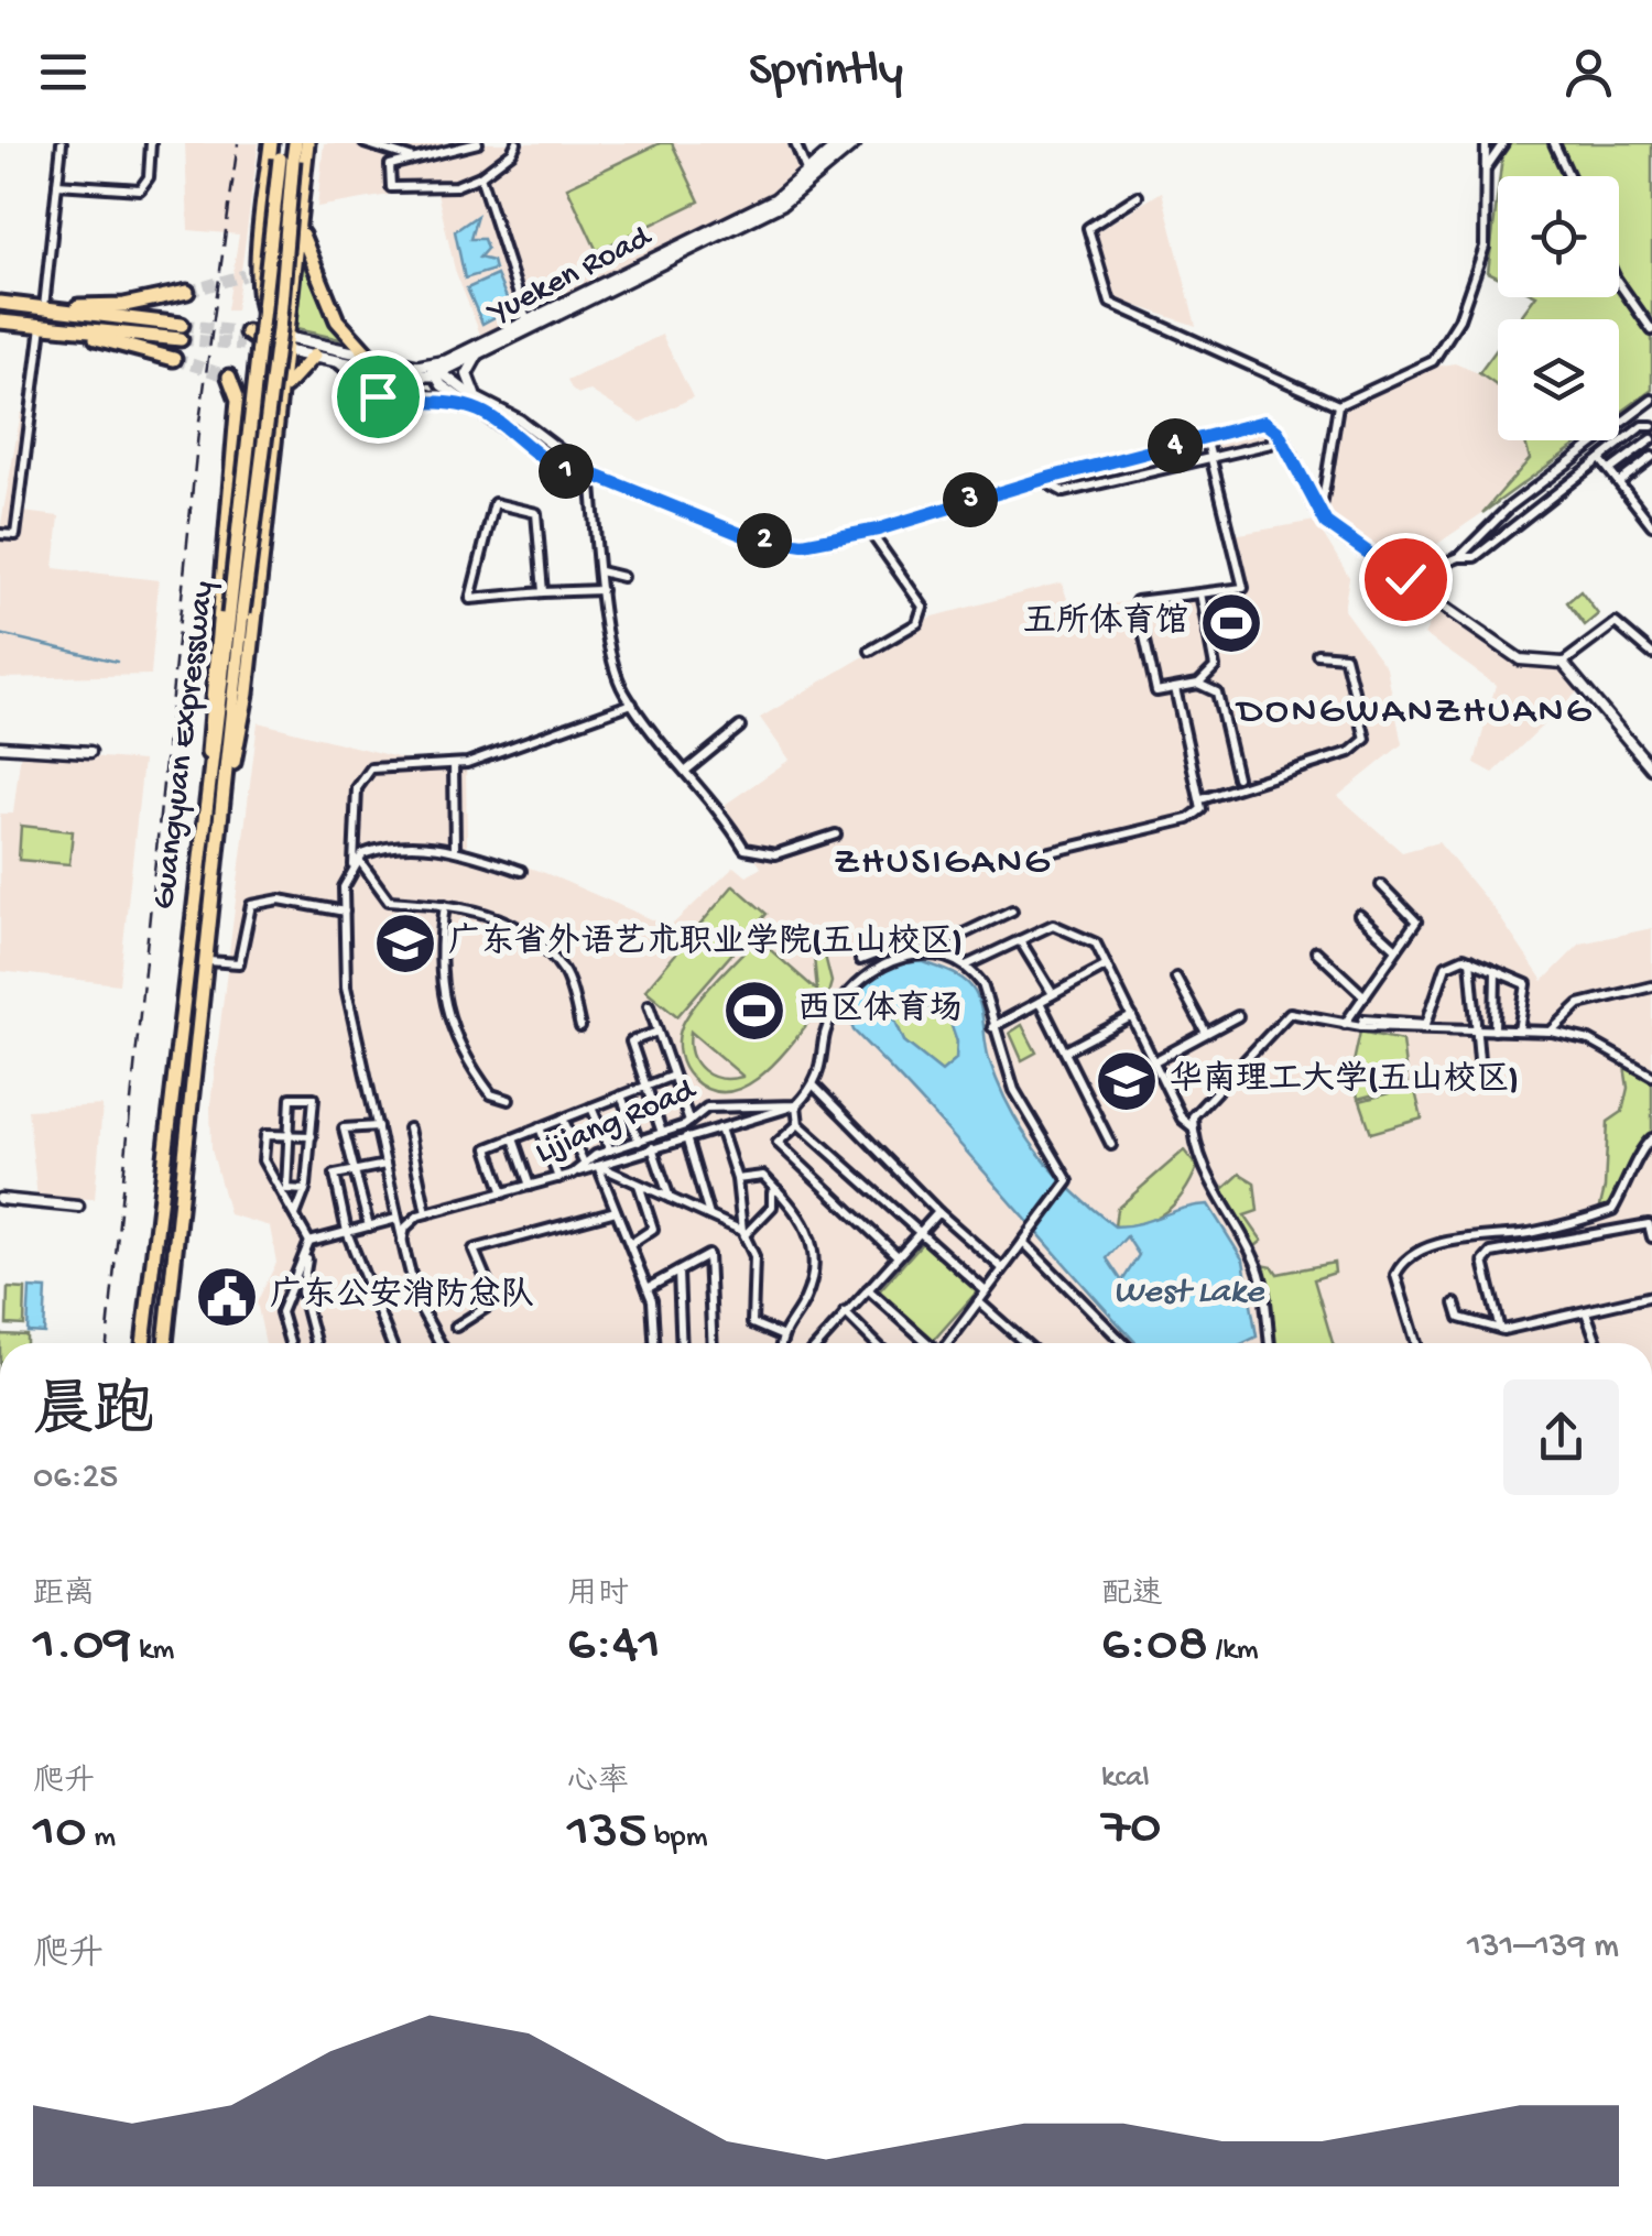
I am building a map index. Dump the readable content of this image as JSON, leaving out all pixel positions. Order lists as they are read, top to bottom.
{
  "streets": {
    "highway": ["Guangyuan Expressway"],
    "main road": ["Yueken Road"],
    "street": ["Lijiang Road"]
  },
  "districts": ["DONGWANZHUANG", "ZHUSIGANG"],
  "water": ["West Lake"],
  "places": {
    "sports": ["五所体育馆", "西区体育场"],
    "school or university": ["广东省外语艺术职业学院(五山校区)", "华南理工大学(五山校区)"],
    "public building": ["广东公安消防总队"]
  },
  "page": {
    "header": "Sprintly",
    "pins": [
      "4",
      "1",
      "3",
      "2"
    ],
    "heading": ["晨跑", "06:25"],
    "stats": [
      ["距离", "1.09 km"],
      ["用时", "6:41"],
      ["配速", "6:08 /km"],
      ["爬升", "10 m"],
      ["心率", "135 bpm"],
      ["kcal", "70"]
    ],
    "chart": ["爬升", "131–139 m"]
  }
}
